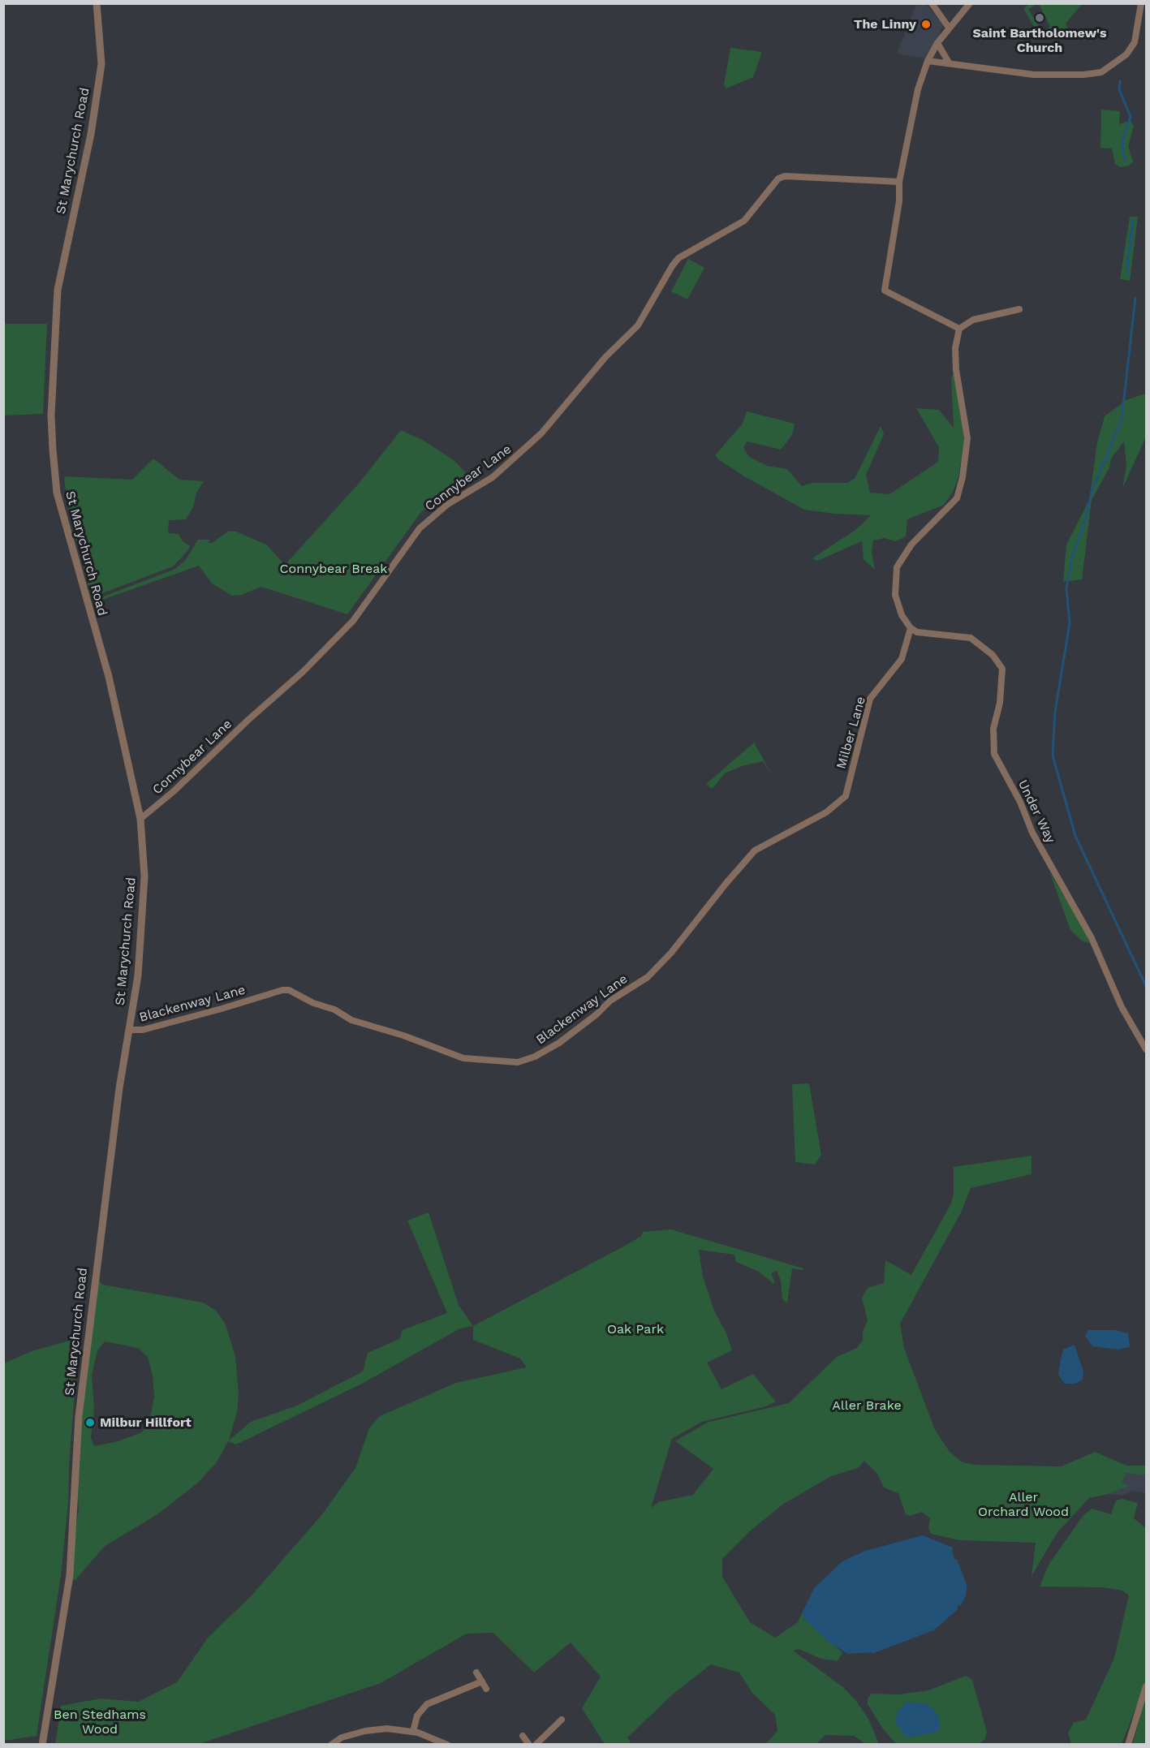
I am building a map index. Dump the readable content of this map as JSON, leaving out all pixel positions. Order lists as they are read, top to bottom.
{
  "streets": {
    "street": [
      "St Marychurch Road",
      "Connybear Lane",
      "Milber Lane",
      "Under Way",
      "Blackenway Lane"
    ]
  },
  "crossings": [
    ["St Marychurch Road", "Connybear Lane"],
    ["St Marychurch Road", "Blackenway Lane"],
    ["Milber Lane", "Under Way"],
    ["Milber Lane", "Blackenway Lane"]
  ],
  "parks": [
    "Connybear Break",
    "Oak Park",
    "Aller Brake",
    "Aller Orchard Wood",
    "Ben Stedhams Wood"
  ],
  "places": ["Saint Bartholomew's Church", "The Linny", "Milbur Hillfort"]
}
